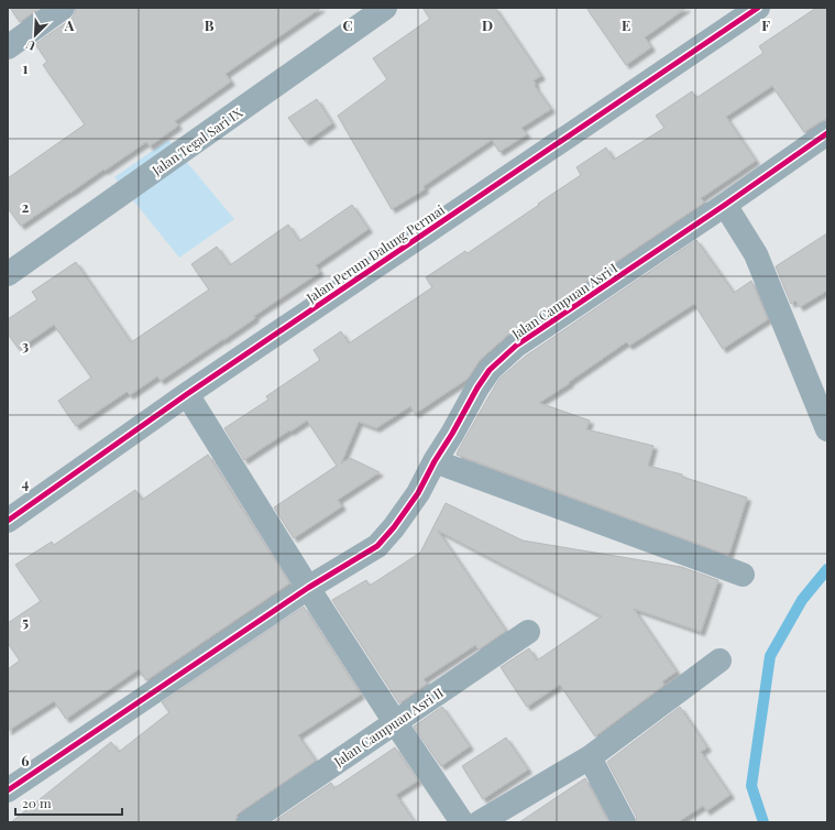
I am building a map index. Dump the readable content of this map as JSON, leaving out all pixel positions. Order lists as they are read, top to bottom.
{
  "streets": {
    "street": [
      "Jalan Tegal Sari IX",
      "Jalan Perum Dalung Permai",
      "Jalan Campuan Asri I",
      "Jalan Campuan Asri II"
    ]
  },
  "scale_bar": "20 m",
  "north": "bottom left",
  "grid": {
    "columns": [
      "A",
      "B",
      "C",
      "D",
      "E",
      "F"
    ],
    "rows": [
      "1",
      "2",
      "3",
      "4",
      "5",
      "6"
    ]
  }
}
